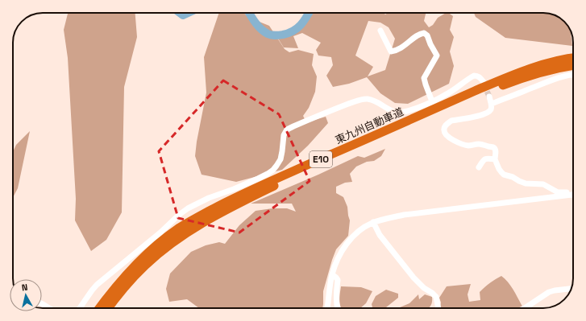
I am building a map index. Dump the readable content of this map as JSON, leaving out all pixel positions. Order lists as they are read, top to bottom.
{
  "streets": {
    "highway": ["東九州自動車道", "E10"]
  },
  "north": "top"
}
